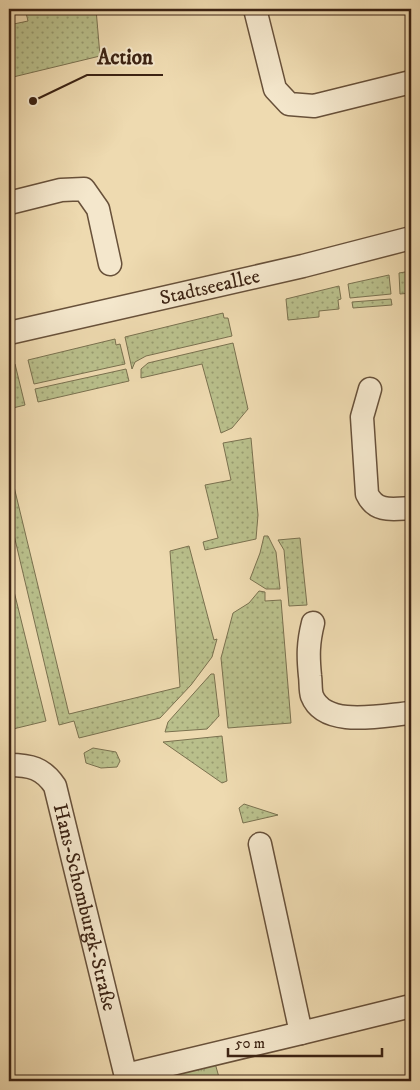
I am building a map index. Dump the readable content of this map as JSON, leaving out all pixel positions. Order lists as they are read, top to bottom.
{
  "streets": {
    "street": ["Stadtseeallee", "Hans-Schomburgk-Straße"]
  },
  "places": ["Action"],
  "scale_bar": "50 m"
}
